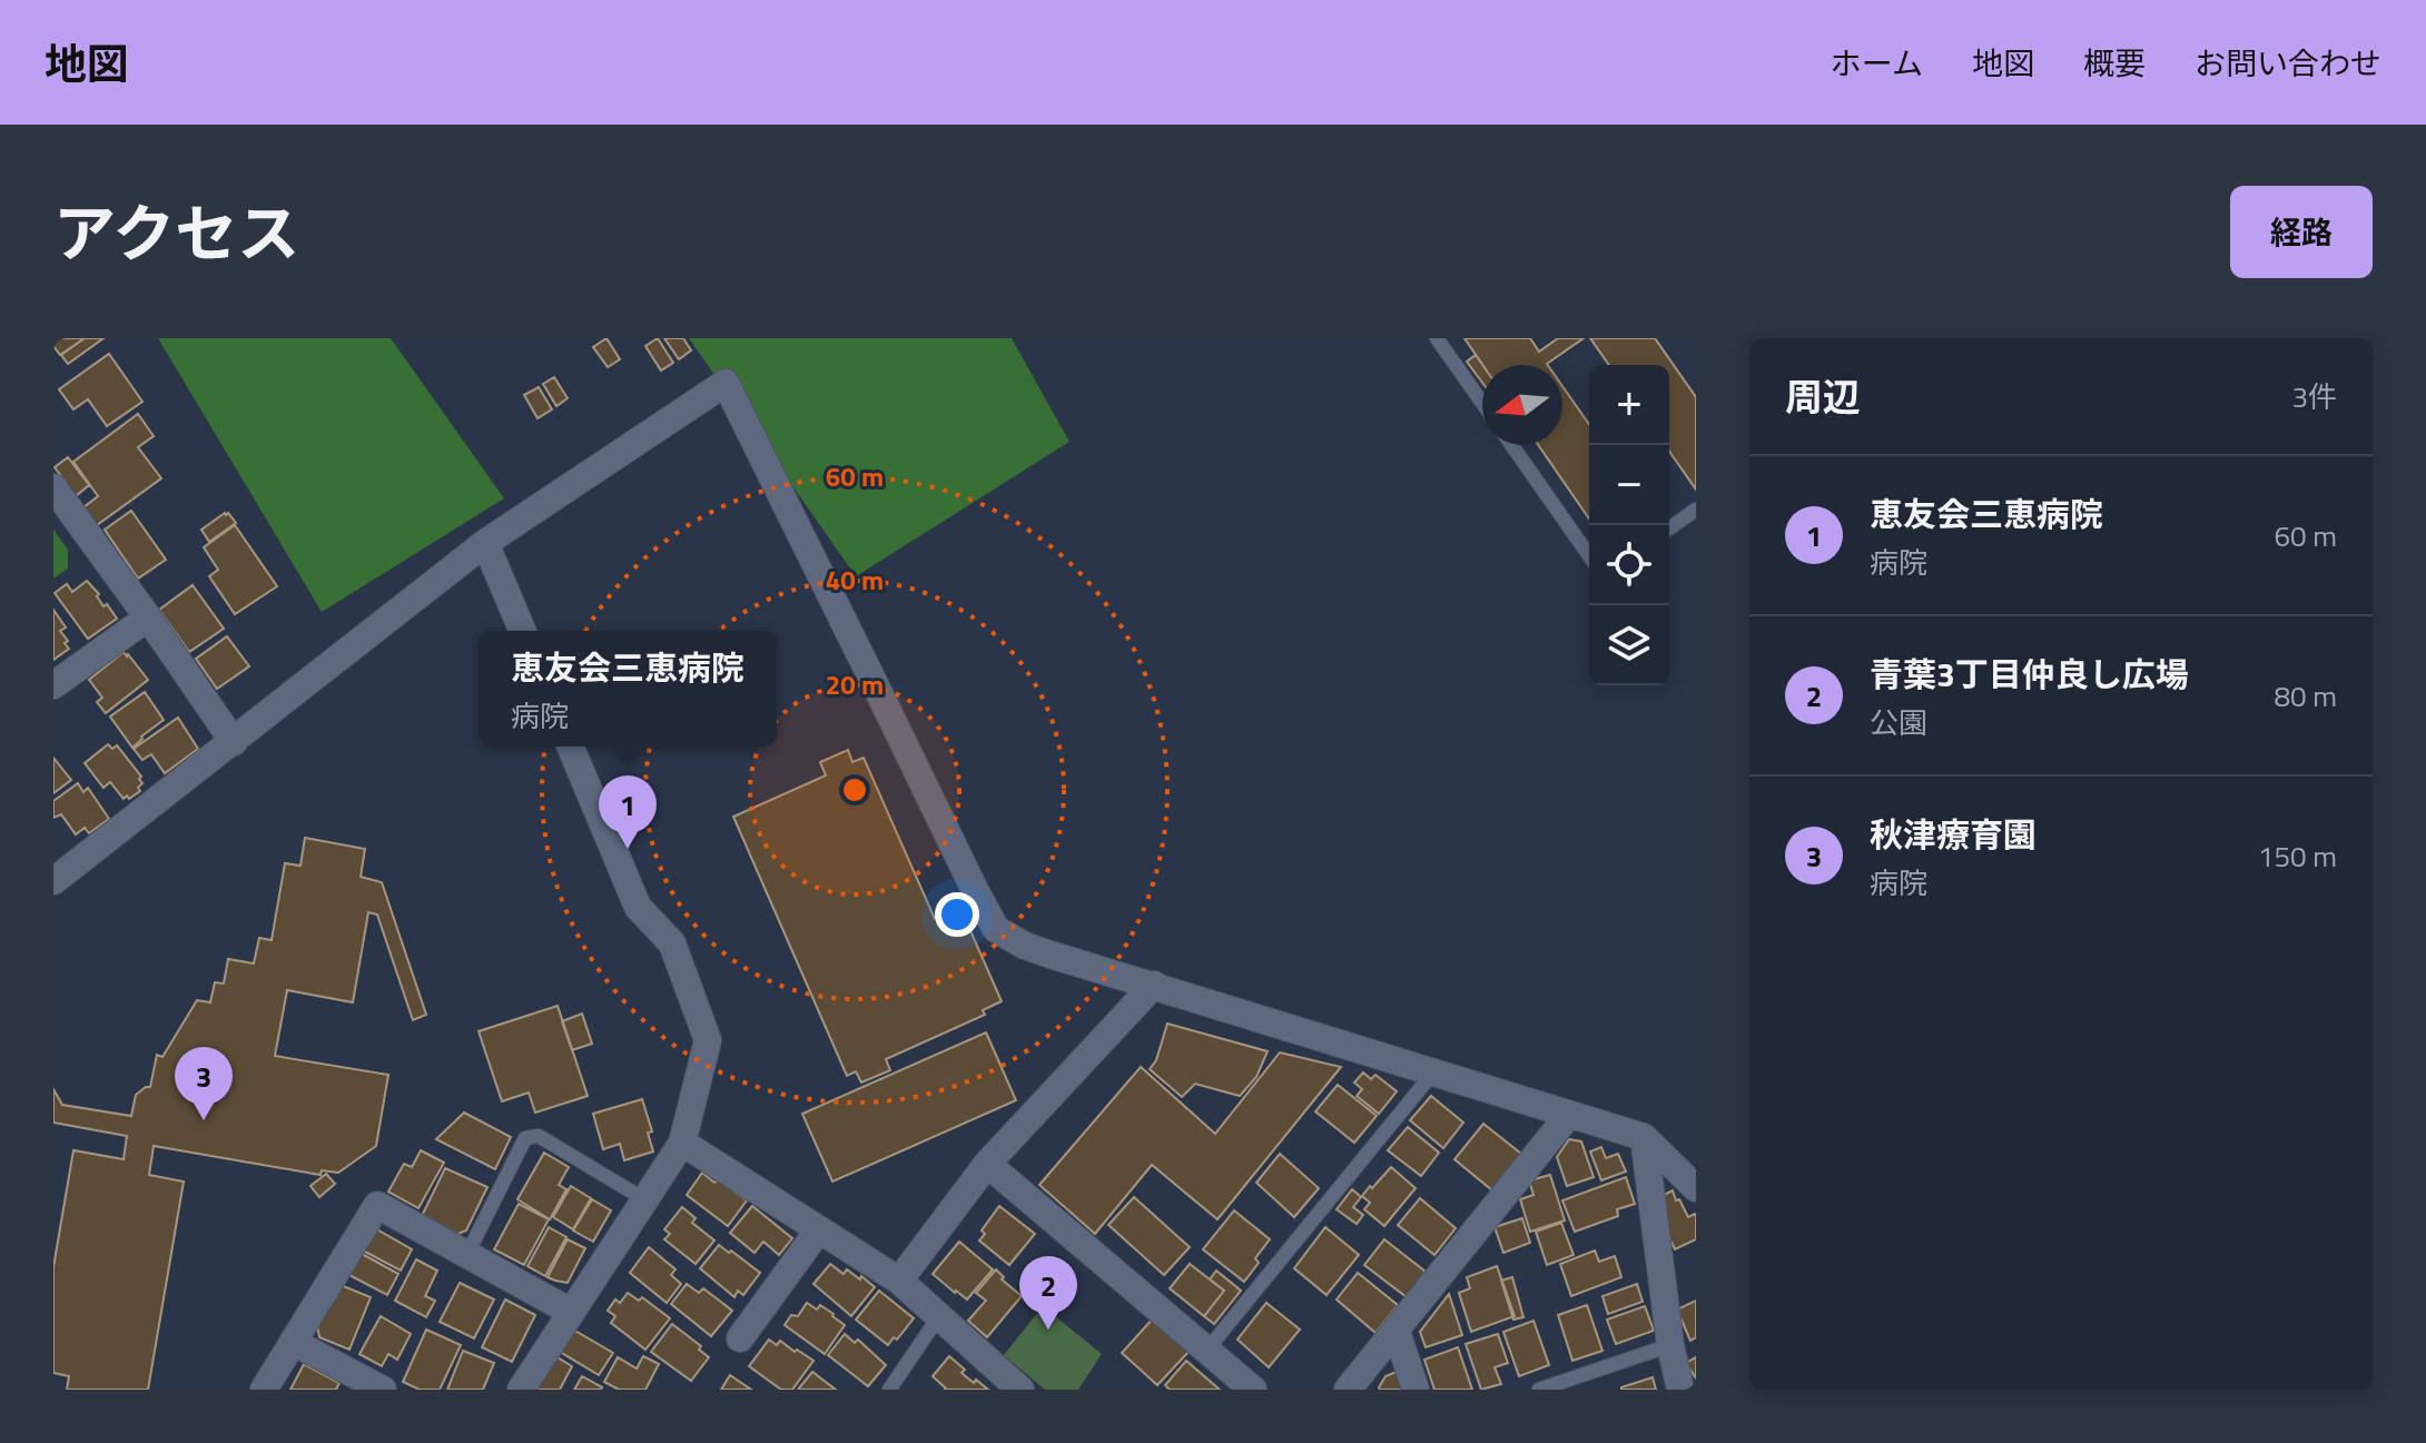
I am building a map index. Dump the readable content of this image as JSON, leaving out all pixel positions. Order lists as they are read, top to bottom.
{
  "north": "left",
  "page": {
    "header": "地図",
    "nav": [
      "ホーム",
      "地図",
      "概要",
      "お問い合わせ"
    ],
    "title": "アクセス",
    "buttons": "経路",
    "heading": ["周辺", "3件"],
    "map_buttons": ["+", "−"],
    "list": [
      {
        "mark": "1",
        "name": "恵友会三恵病院",
        "note": "病院",
        "value": "60 m"
      },
      {
        "mark": "2",
        "name": "青葉3丁目仲良し広場",
        "note": "公園",
        "value": "80 m"
      },
      {
        "mark": "3",
        "name": "秋津療育園",
        "note": "病院",
        "value": "150 m"
      }
    ],
    "popup": ["恵友会三恵病院", "病院"],
    "pins": ["1", "3", "2"]
  },
  "rings": ["60 m", "40 m", "20 m"]
}
